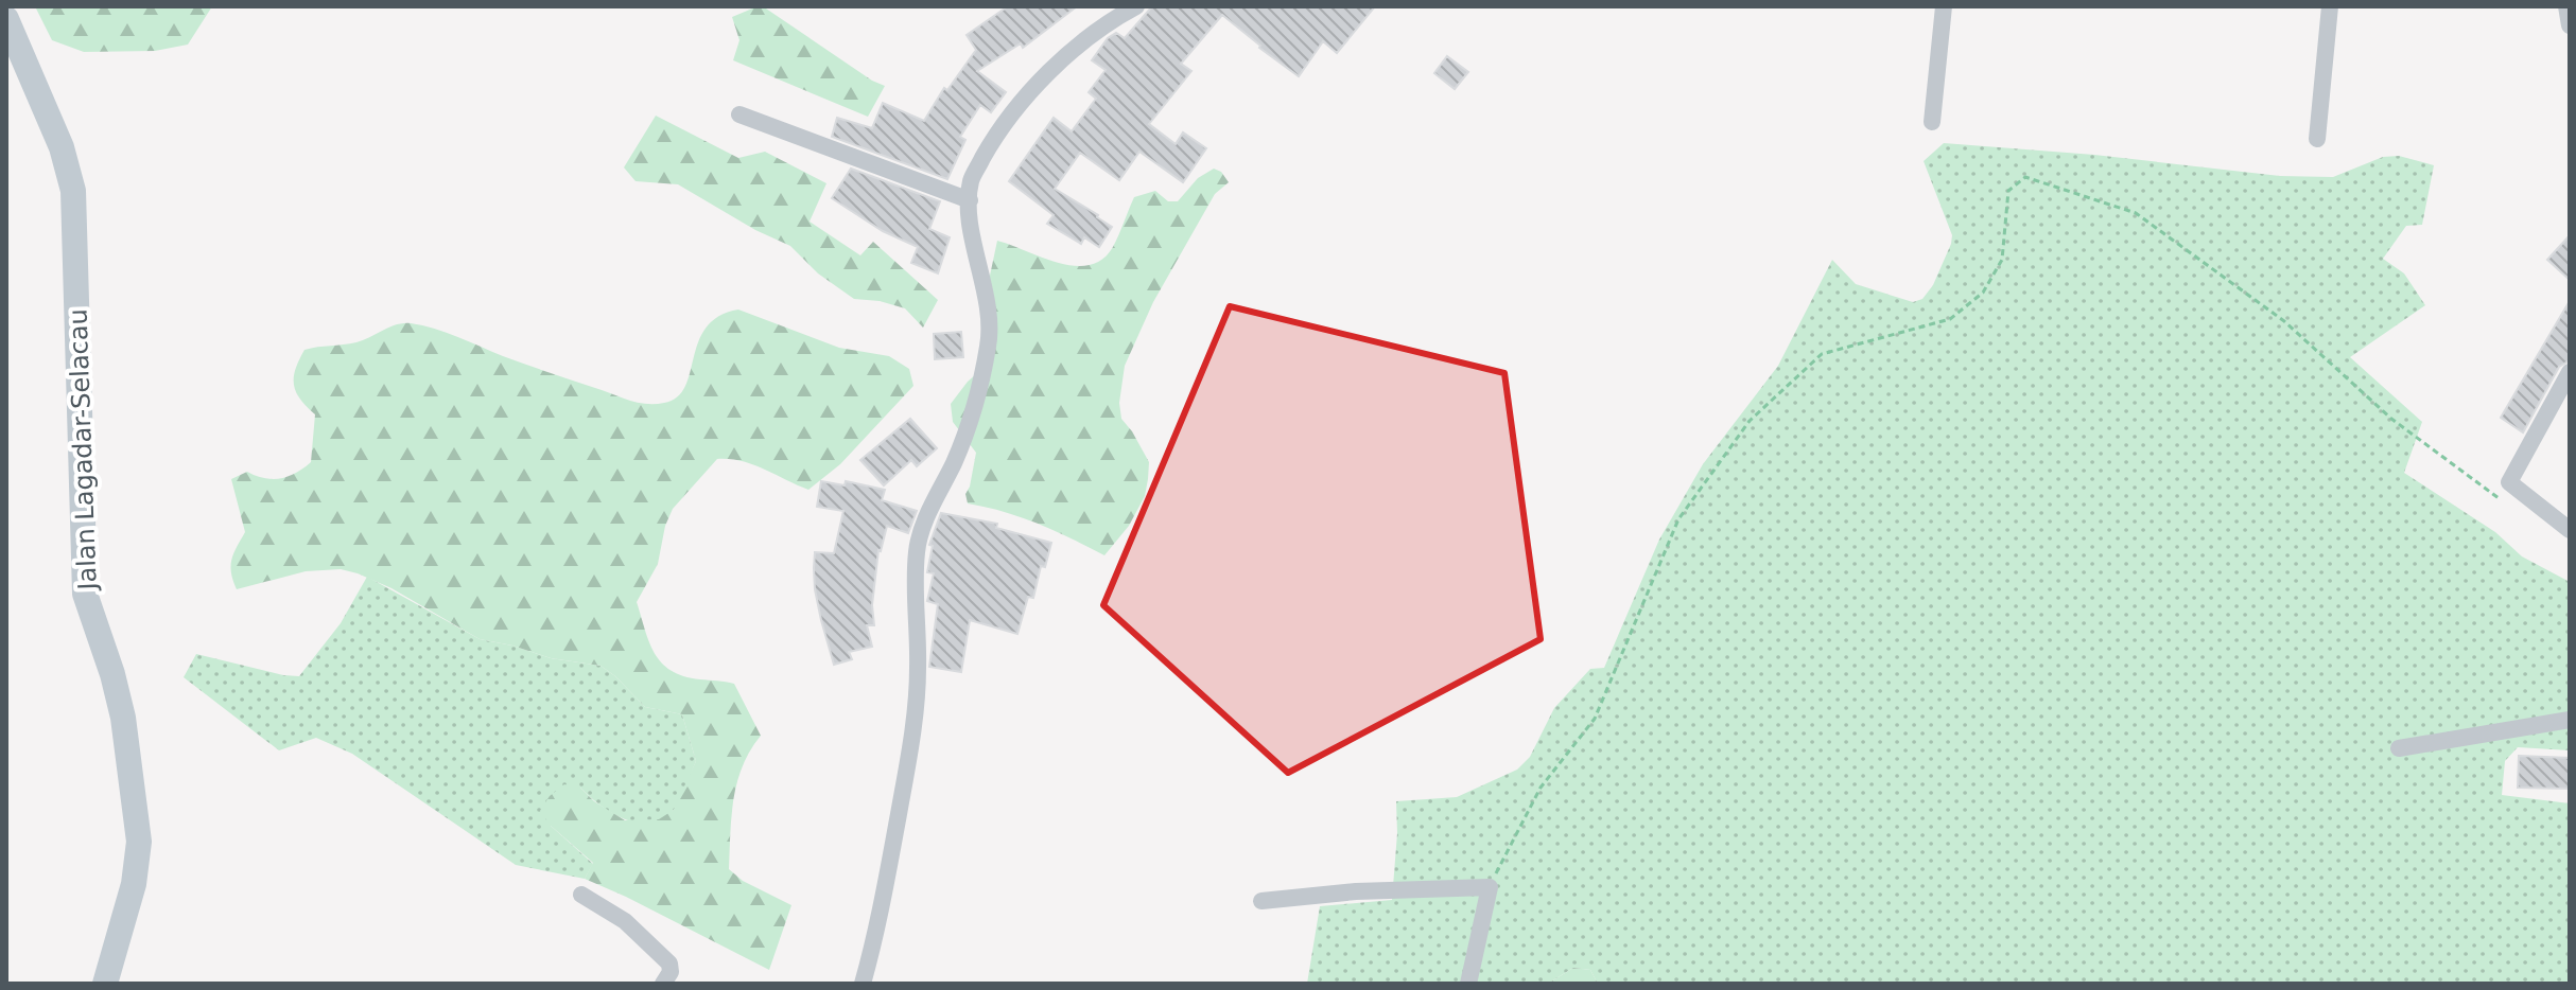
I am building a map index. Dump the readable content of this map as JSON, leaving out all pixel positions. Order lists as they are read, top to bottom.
{
  "streets": {
    "street": ["Jalan Lagadar-Selacau"]
  }
}
